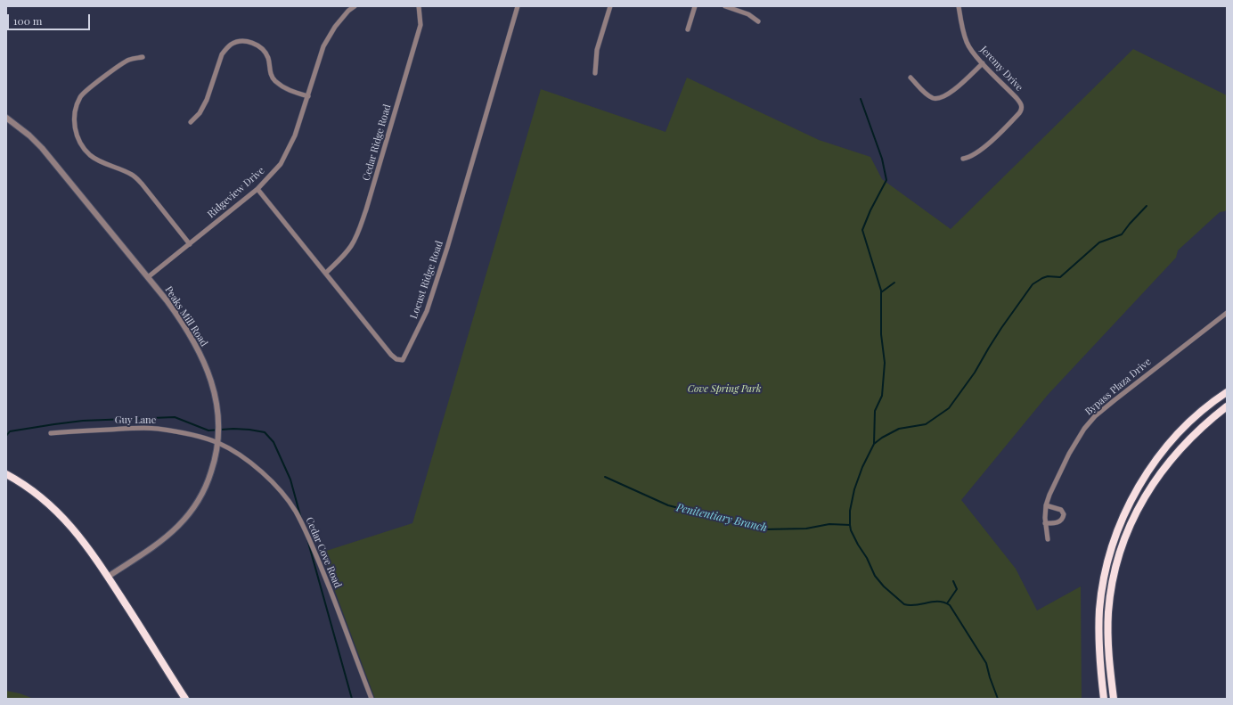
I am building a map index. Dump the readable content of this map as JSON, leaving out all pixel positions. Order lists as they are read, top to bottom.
{
  "streets": {
    "street": [
      "Jeremy Drive",
      "Cedar Ridge Road",
      "Ridgeview Drive",
      "Locust Ridge Road",
      "Peaks Mill Road",
      "Bypass Plaza Drive",
      "Guy Lane",
      "Cedar Cove Road"
    ]
  },
  "crossings": [
    ["Cedar Ridge Road", "Locust Ridge Road"],
    ["Ridgeview Drive", "Locust Ridge Road"],
    ["Ridgeview Drive", "Peaks Mill Road"],
    ["Peaks Mill Road", "Guy Lane"],
    ["Peaks Mill Road", "Cedar Cove Road"],
    ["Guy Lane", "Cedar Cove Road"]
  ],
  "water": ["Penitentiary Branch"],
  "parks": ["Cove Spring Park"],
  "scale_bar": "100 m"
}
